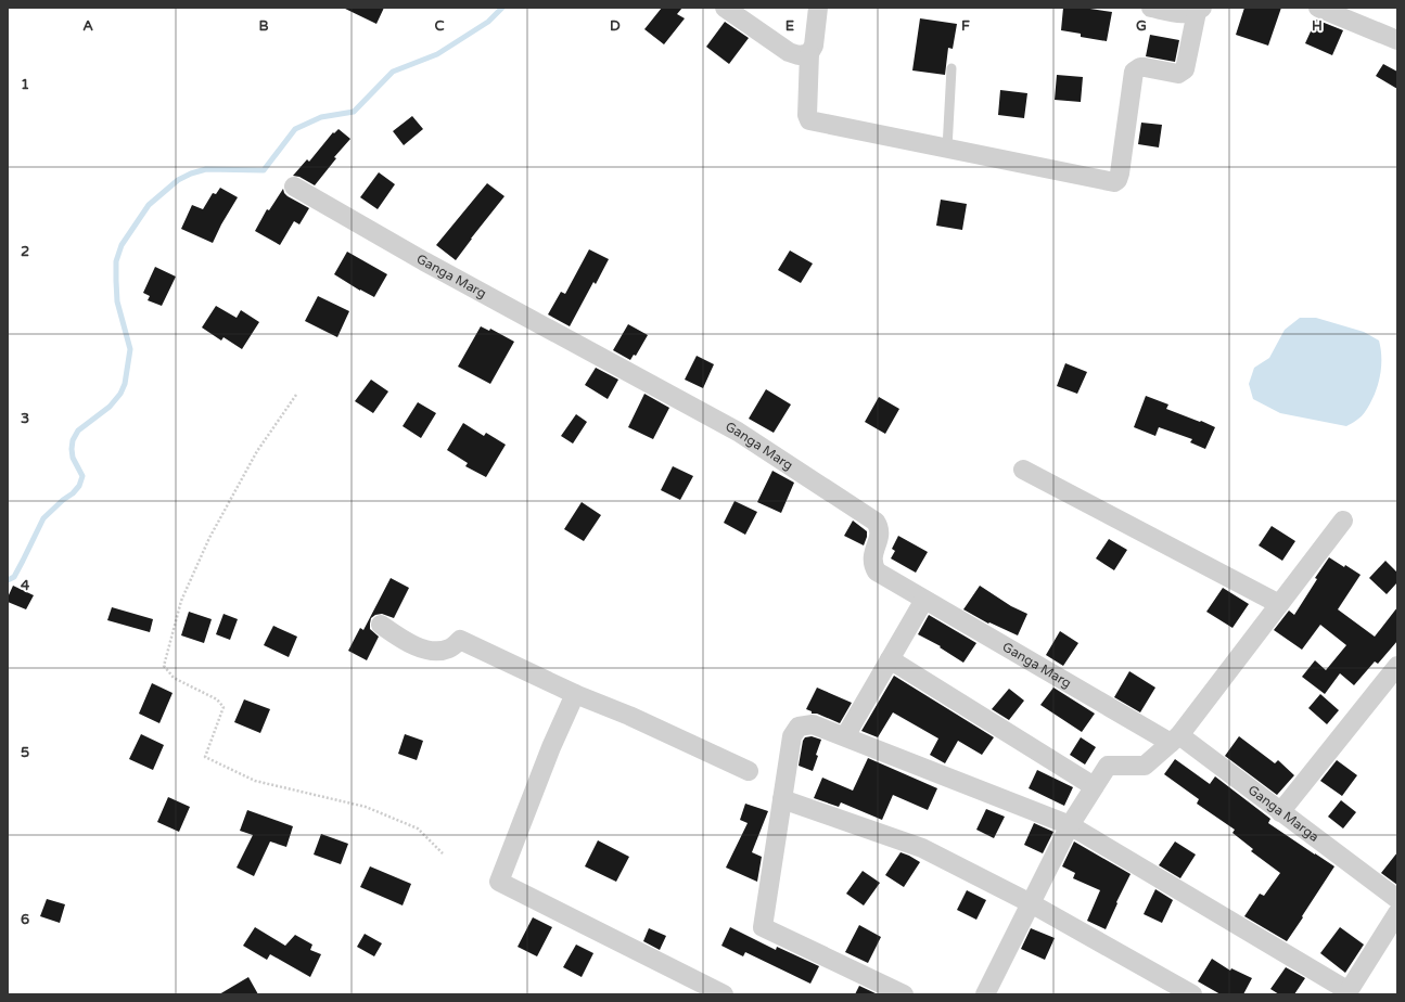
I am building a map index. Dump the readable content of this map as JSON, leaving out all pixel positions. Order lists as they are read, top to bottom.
{
  "streets": {
    "street": ["Ganga Marg", "Ganga Marga"]
  },
  "crossings": [
    ["Ganga Marg", "Ganga Marga"]
  ],
  "grid": {
    "columns": [
      "A",
      "B",
      "C",
      "D",
      "E",
      "F",
      "G",
      "H"
    ],
    "rows": [
      "1",
      "2",
      "3",
      "4",
      "5",
      "6"
    ]
  }
}
